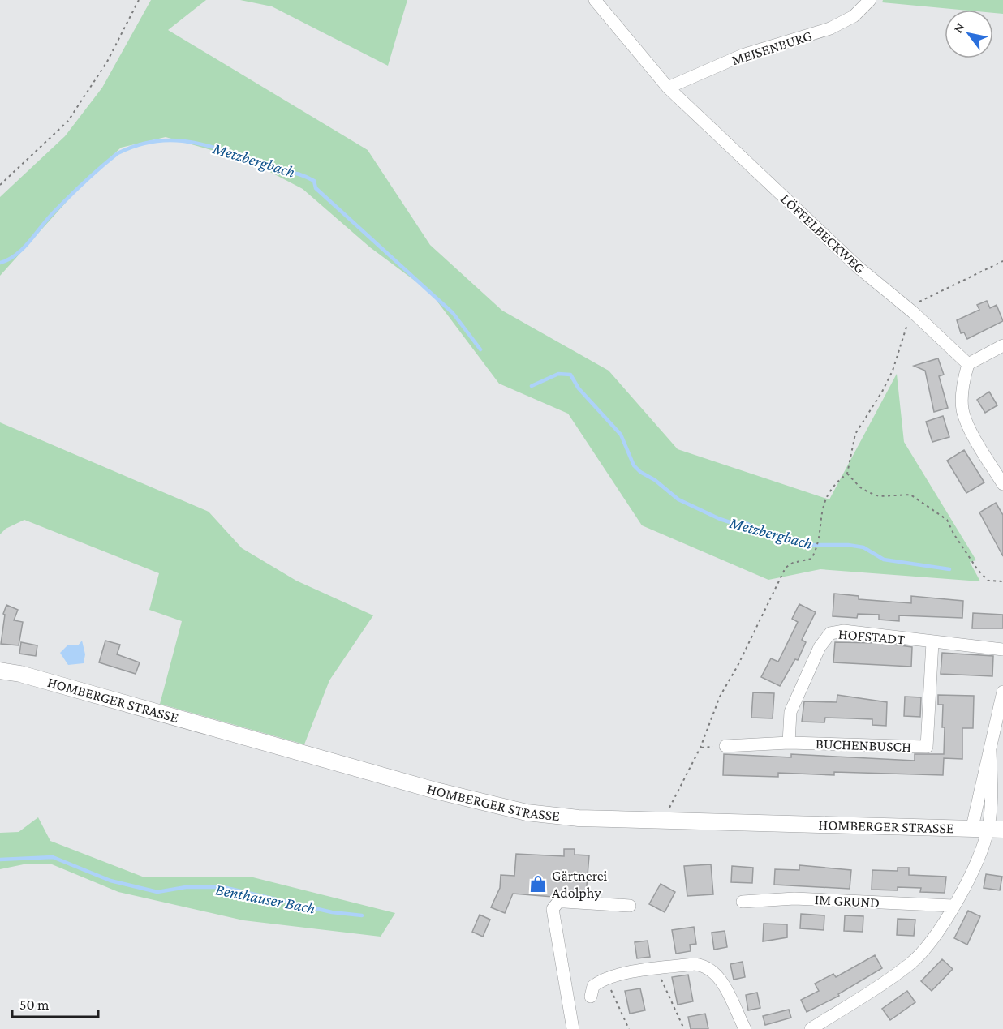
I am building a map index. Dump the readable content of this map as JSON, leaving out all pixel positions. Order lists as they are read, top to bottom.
{
  "streets": {
    "main road": ["HOMBERGER STRASSE"],
    "street": [
      "MEISENBURG",
      "LÖFFELBECKWEG",
      "HOFSTADT",
      "BUCHENBUSCH",
      "IM GRUND"
    ]
  },
  "crossings": [
    ["MEISENBURG", "LÖFFELBECKWEG"],
    ["HOFSTADT", "BUCHENBUSCH"]
  ],
  "water": ["Metzbergbach", "Benthauser Bach"],
  "places": {
    "shop": ["Gärtnerei Adolphy"]
  },
  "scale_bar": "50 m",
  "north": "top left"
}
